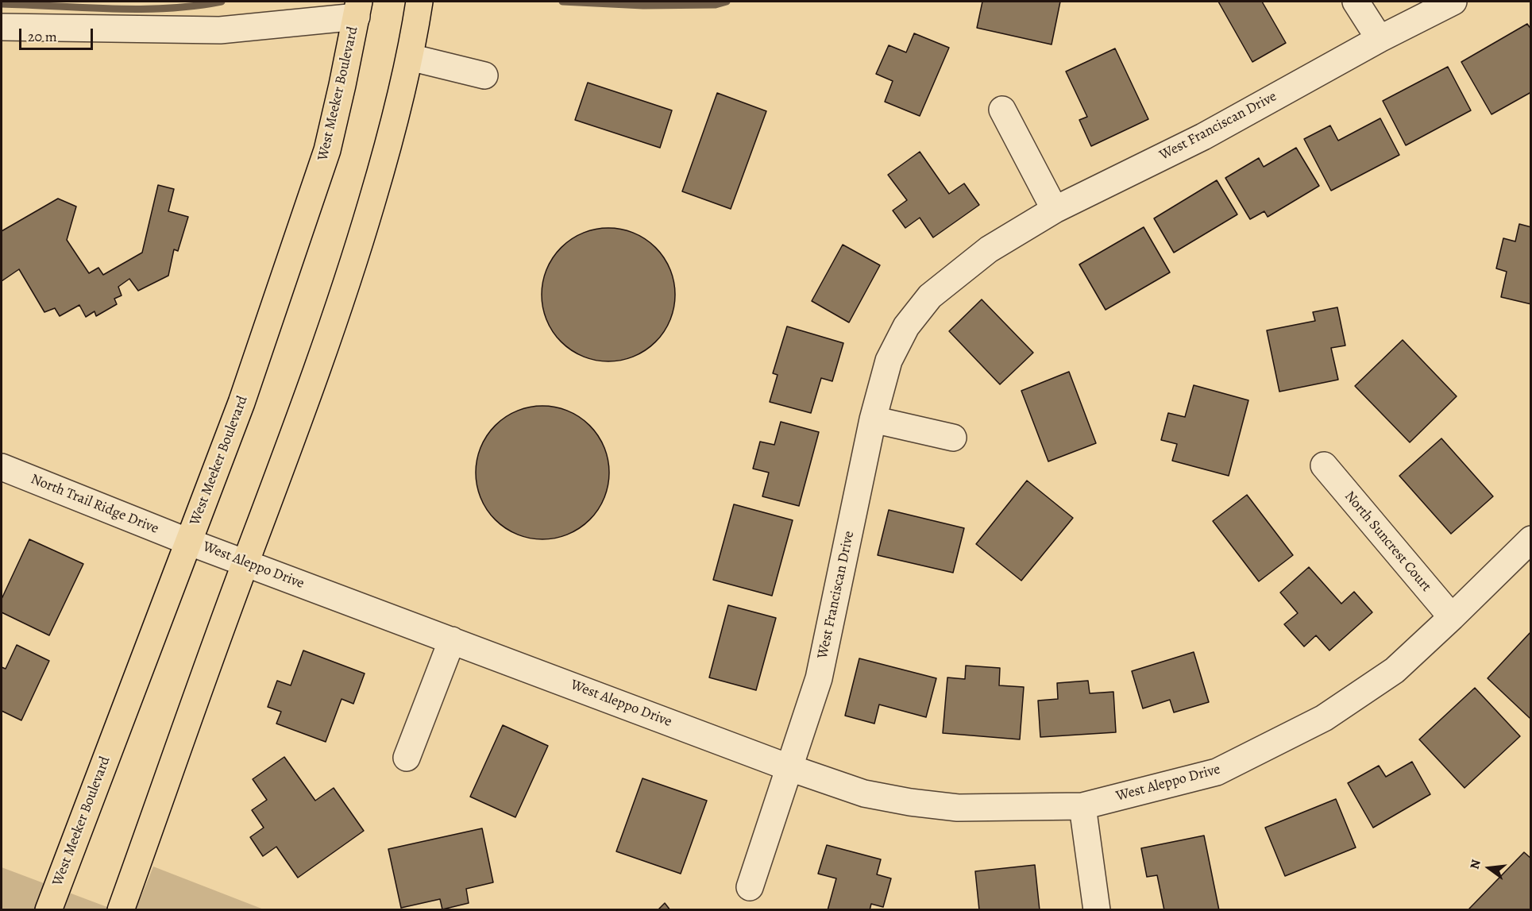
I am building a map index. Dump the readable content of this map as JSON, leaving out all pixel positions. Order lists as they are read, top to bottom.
{
  "streets": {
    "main road": ["West Meeker Boulevard"],
    "street": [
      "West Franciscan Drive",
      "North Trail Ridge Drive",
      "North Suncrest Court",
      "West Aleppo Drive"
    ]
  },
  "crossings": [
    ["West Meeker Boulevard", "North Trail Ridge Drive"],
    ["West Meeker Boulevard", "West Aleppo Drive"],
    ["West Franciscan Drive", "West Aleppo Drive"],
    ["North Trail Ridge Drive", "West Aleppo Drive"],
    ["North Suncrest Court", "West Aleppo Drive"]
  ],
  "scale_bar": "20 m",
  "north": "left"
}
